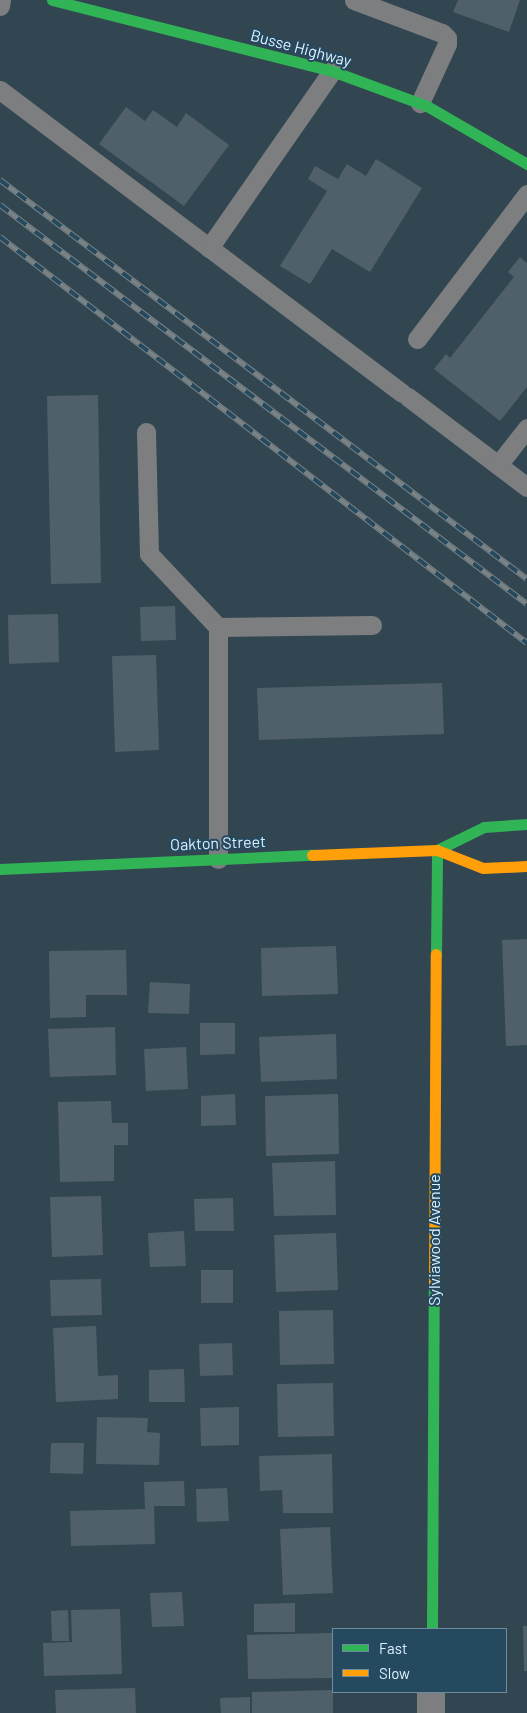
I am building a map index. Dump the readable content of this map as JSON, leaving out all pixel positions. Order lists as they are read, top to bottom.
{
  "streets": {
    "main road": ["Busse Highway", "Oakton Street", "Sylviawood Avenue"]
  },
  "crossings": [
    ["Oakton Street", "Sylviawood Avenue"]
  ],
  "legend": ["Fast", "Slow"]
}
